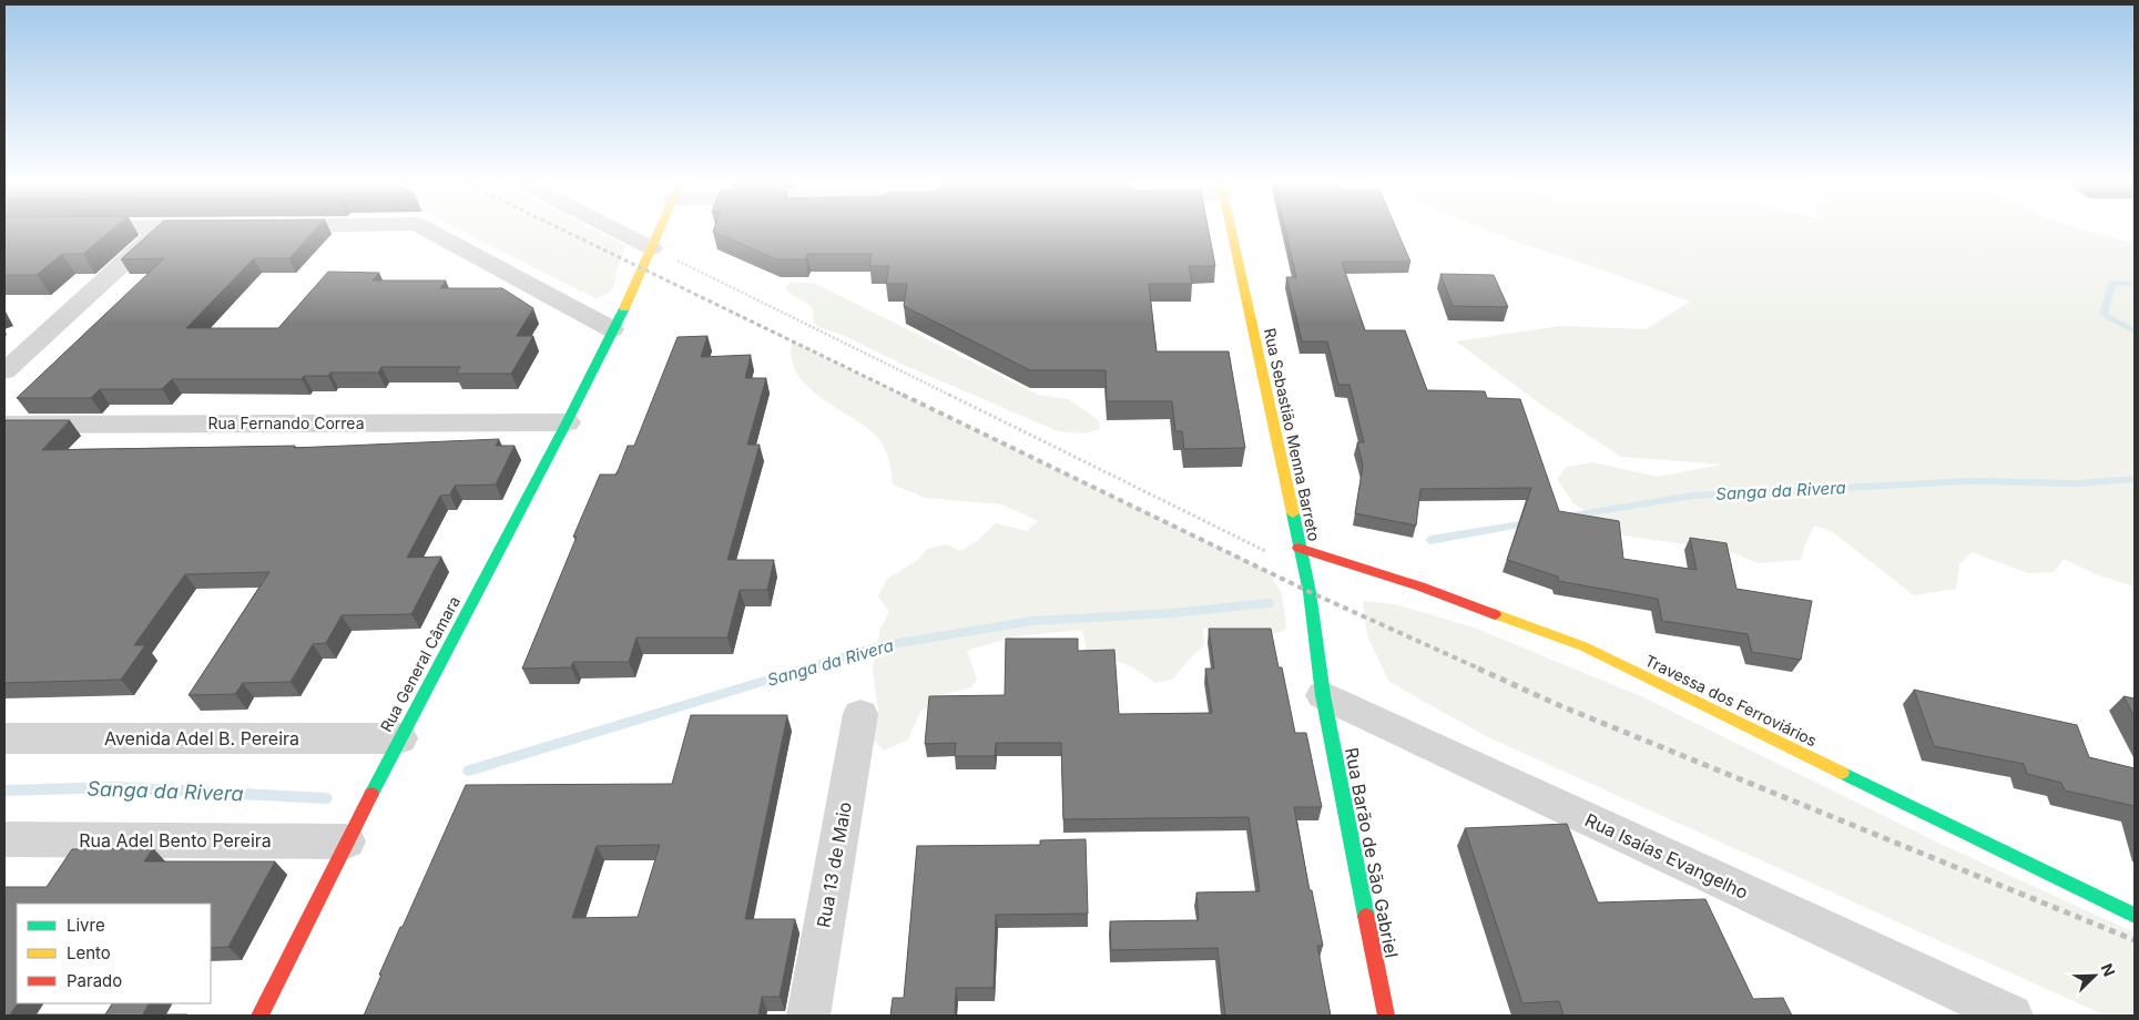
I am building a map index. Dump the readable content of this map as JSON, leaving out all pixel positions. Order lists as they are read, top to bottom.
{
  "streets": {
    "street": [
      "Rua Fernando Correa",
      "Rua Sebastião Menna Barreto",
      "Rua General Câmara",
      "Travessa dos Ferroviários",
      "Avenida Adel B. Pereira",
      "Rua Adel Bento Pereira",
      "Rua Barão de São Gabriel",
      "Rua Isaías Evangelho",
      "Rua 13 de Maio"
    ]
  },
  "crossings": [
    ["Rua Fernando Correa", "Rua General Câmara"],
    ["Rua Sebastião Menna Barreto", "Travessa dos Ferroviários"],
    ["Rua Sebastião Menna Barreto", "Rua Barão de São Gabriel"],
    ["Rua Sebastião Menna Barreto", "Rua Isaías Evangelho"],
    ["Rua General Câmara", "Avenida Adel B. Pereira"],
    ["Rua General Câmara", "Rua Adel Bento Pereira"],
    ["Rua Barão de São Gabriel", "Rua Isaías Evangelho"]
  ],
  "water": ["Sanga da Rivera"],
  "legend": ["Livre", "Lento", "Parado"],
  "north": "top right"
}
